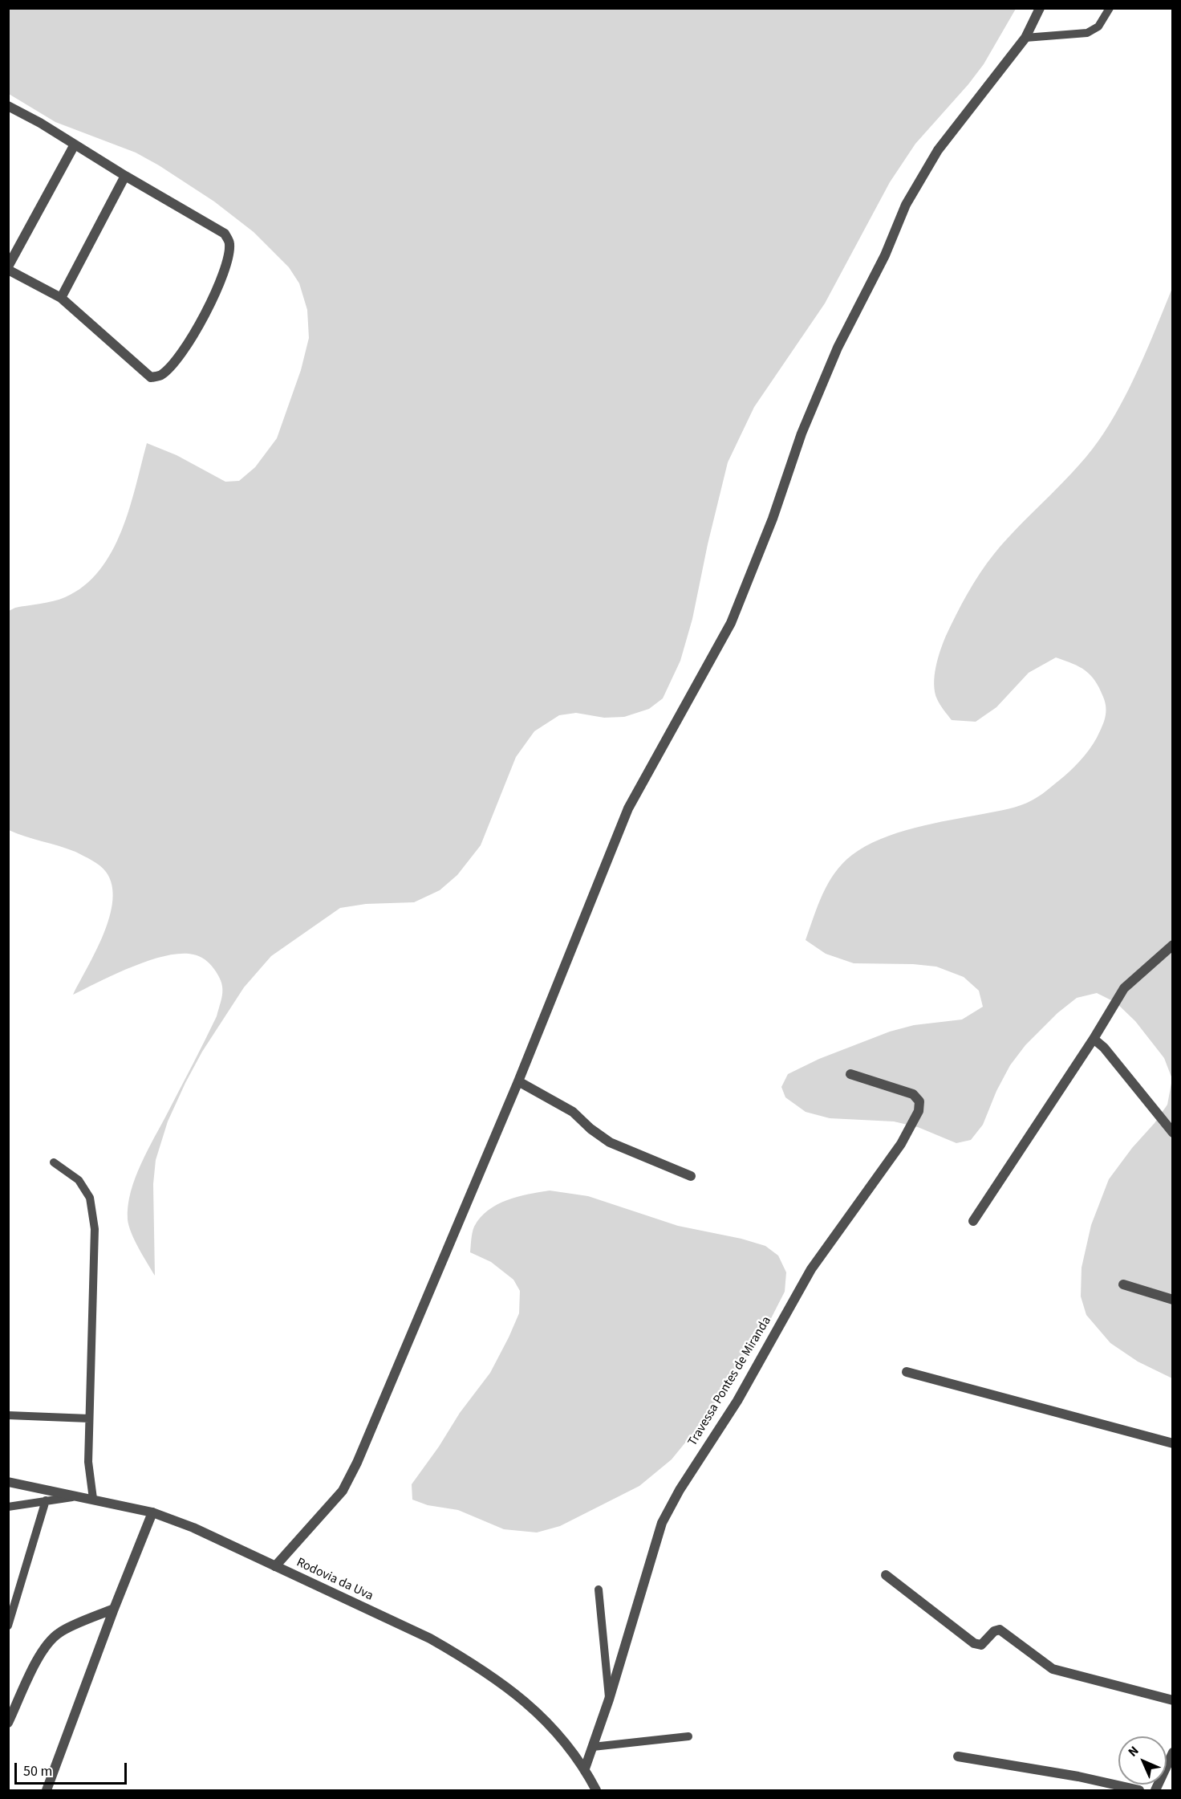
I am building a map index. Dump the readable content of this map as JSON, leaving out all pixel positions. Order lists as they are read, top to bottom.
{
  "streets": {
    "street": ["Travessa Pontes de Miranda", "Rodovia da Uva"]
  },
  "crossings": [
    ["Travessa Pontes de Miranda", "Rodovia da Uva"]
  ],
  "scale_bar": "50 m",
  "north": "top left"
}
